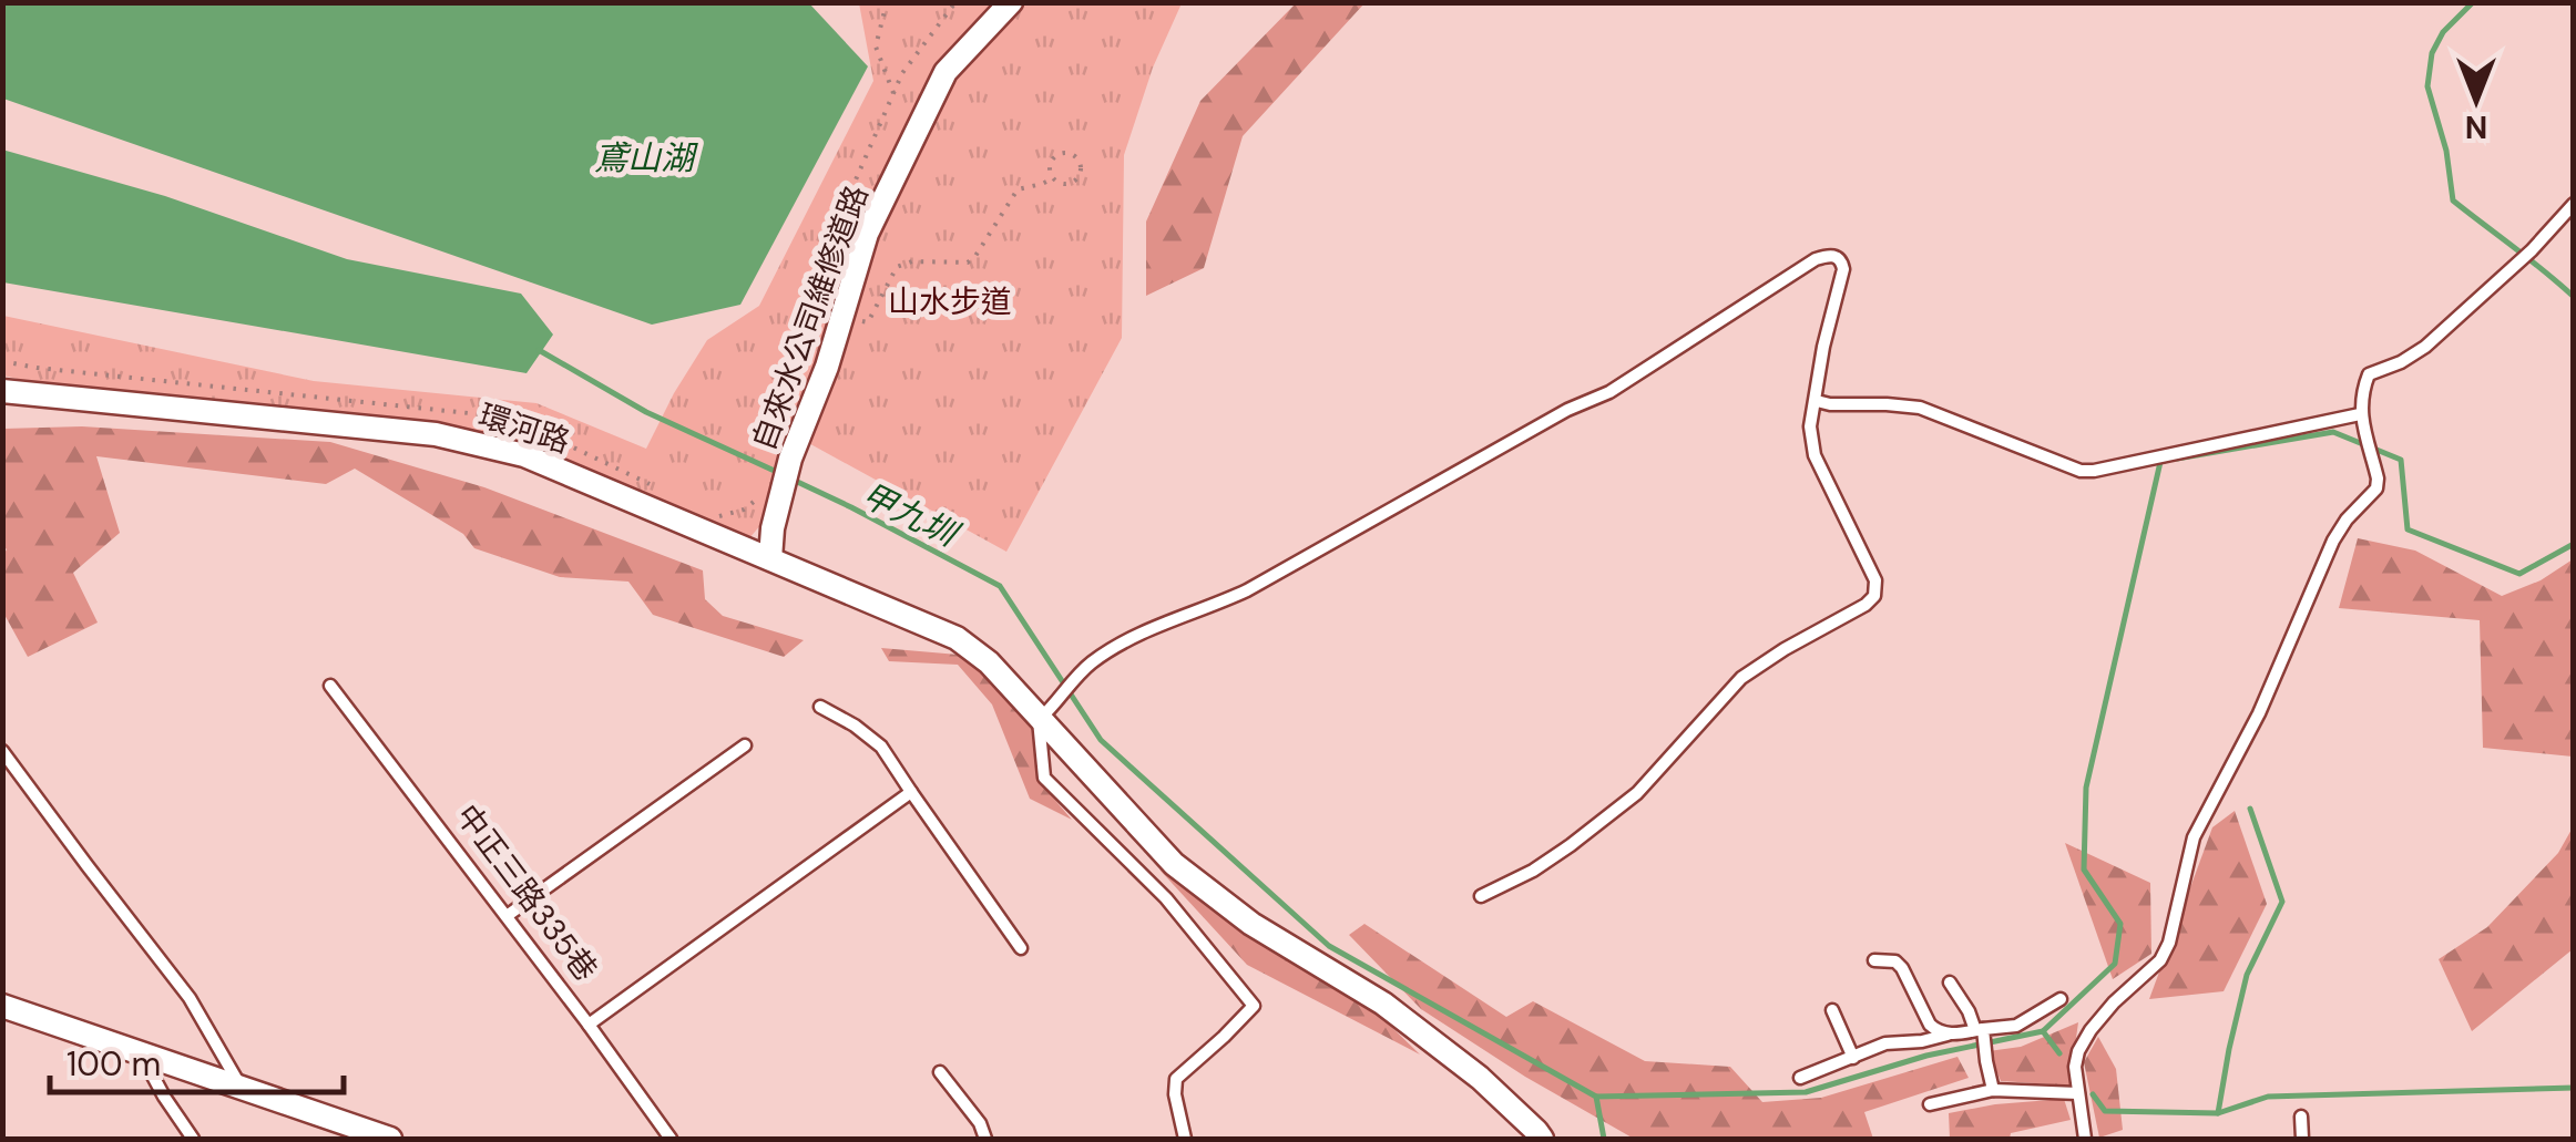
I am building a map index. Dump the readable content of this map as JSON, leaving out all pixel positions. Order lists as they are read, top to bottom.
{
  "streets": {
    "street": ["自來水公司維修道路", "環河路"],
    "lane": ["中正三路335巷"]
  },
  "crossings": [
    ["自來水公司維修道路", "環河路"]
  ],
  "water": ["鳶山湖", "甲九圳"],
  "parks": ["山水步道"],
  "scale_bar": "100 m",
  "north": "bottom"
}
